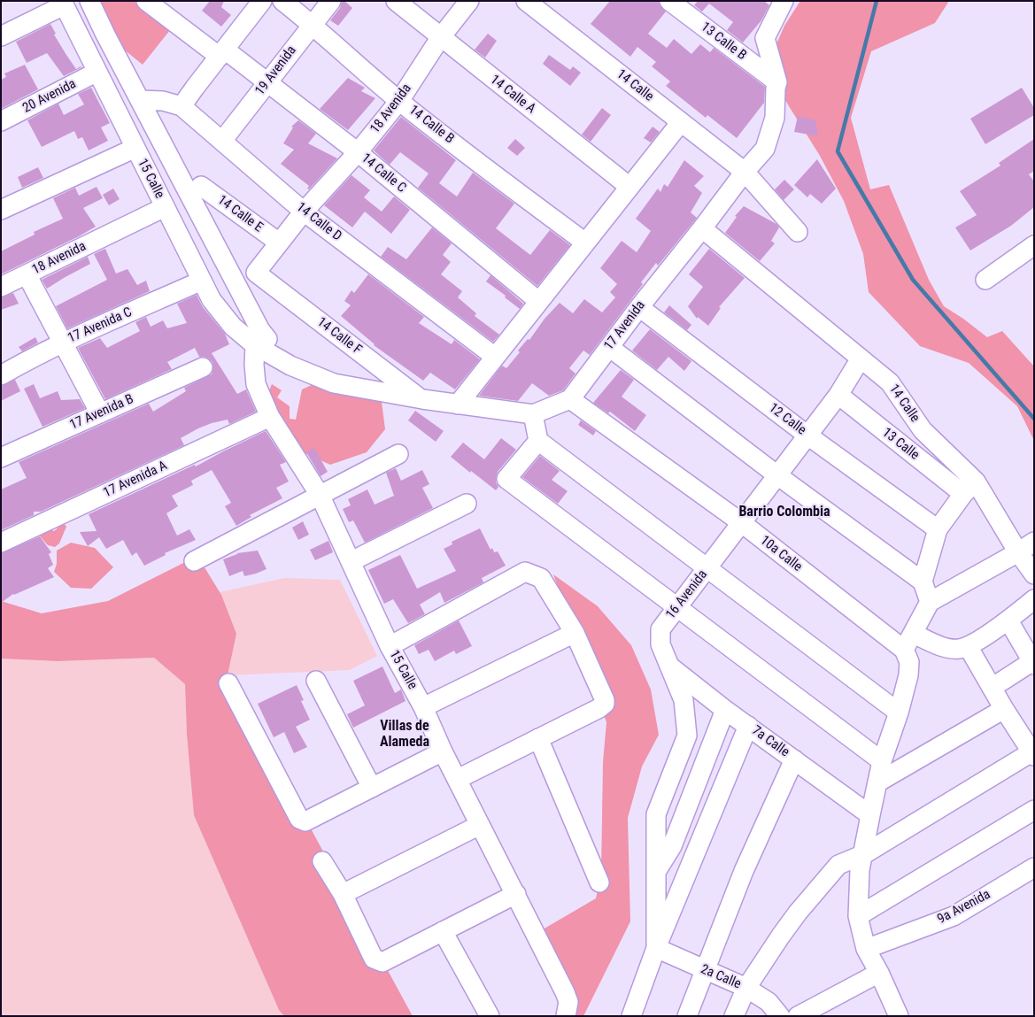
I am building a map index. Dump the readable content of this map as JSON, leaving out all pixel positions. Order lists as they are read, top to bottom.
{
  "streets": {
    "street": [
      "13 Calle B",
      "19 Avenida",
      "14 Calle",
      "14 Calle A",
      "20 Avenida",
      "18 Avenida",
      "14 Calle B",
      "14 Calle C",
      "15 Calle",
      "14 Calle E",
      "14 Calle D",
      "17 Avenida C",
      "17 Avenida",
      "14 Calle F",
      "17 Avenida B",
      "12 Calle",
      "13 Calle",
      "17 Avenida A",
      "10a Calle",
      "16 Avenida",
      "7a Calle",
      "9a Avenida",
      "2a Calle"
    ]
  },
  "crossings": [
    ["13 Calle B", "17 Avenida"],
    ["19 Avenida", "14 Calle B"],
    ["19 Avenida", "14 Calle C"],
    ["19 Avenida", "14 Calle D"],
    ["14 Calle", "17 Avenida"],
    ["14 Calle", "13 Calle"],
    ["14 Calle", "16 Avenida"],
    ["14 Calle A", "18 Avenida"],
    ["20 Avenida", "15 Calle"],
    ["18 Avenida", "14 Calle B"],
    ["18 Avenida", "14 Calle C"],
    ["18 Avenida", "15 Calle"],
    ["18 Avenida", "14 Calle E"],
    ["18 Avenida", "14 Calle D"],
    ["18 Avenida", "14 Calle F"],
    ["15 Calle", "14 Calle D"],
    ["15 Calle", "17 Avenida C"],
    ["15 Calle", "17 Avenida A"],
    ["17 Avenida", "12 Calle"],
    ["17 Avenida", "10a Calle"],
    ["12 Calle", "16 Avenida"],
    ["13 Calle", "16 Avenida"],
    ["10a Calle", "16 Avenida"],
    ["16 Avenida", "7a Calle"],
    ["16 Avenida", "2a Calle"]
  ],
  "districts": ["Barrio Colombia", "Villas de Alameda"]
}
